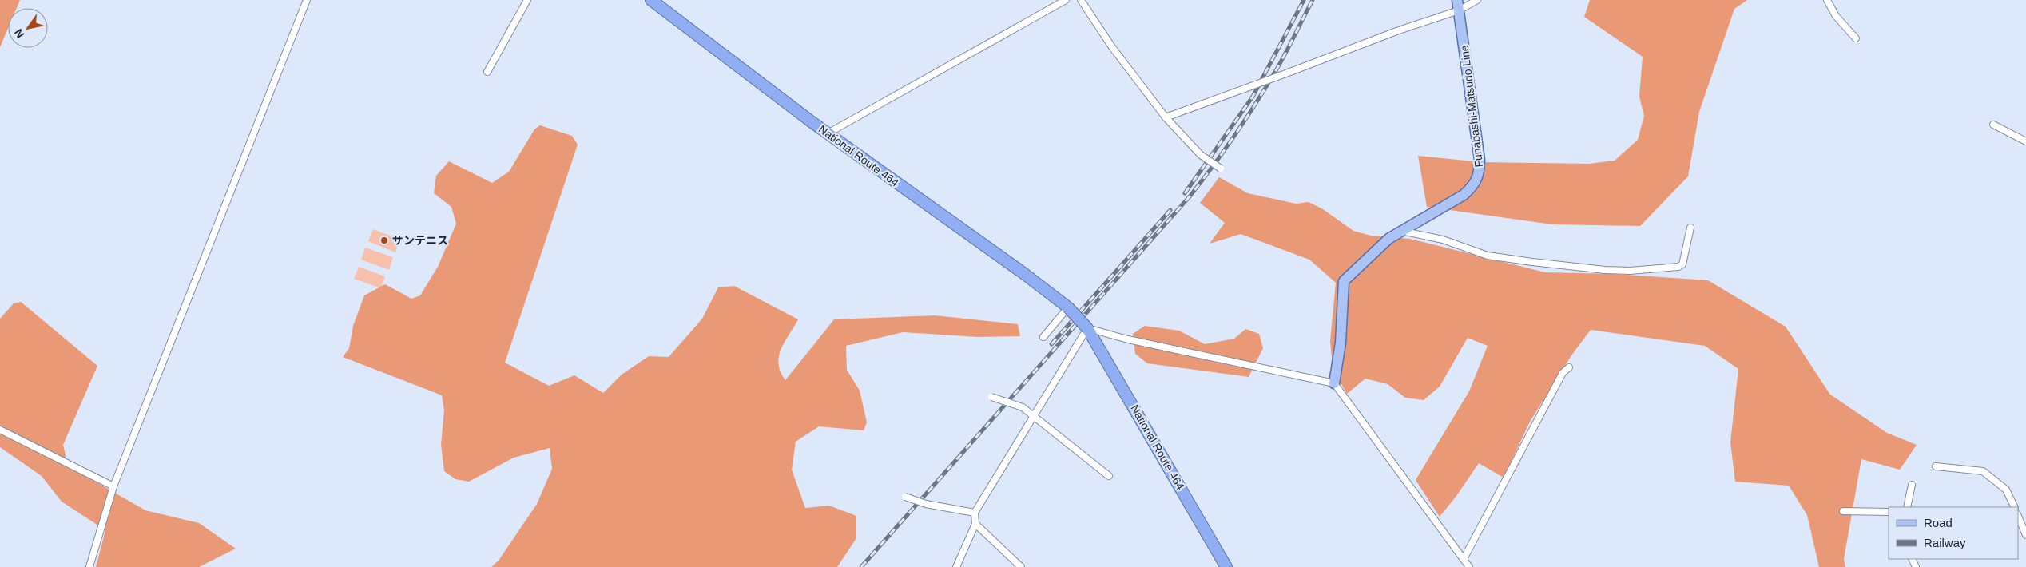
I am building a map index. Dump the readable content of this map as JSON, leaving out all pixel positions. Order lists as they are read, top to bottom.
{
  "streets": {
    "highway": ["National Route 464"],
    "main road": ["Funabashi-Matsudo Line"]
  },
  "places": ["サンテニス"],
  "legend": ["Road", "Railway"],
  "north": "bottom left"
}
